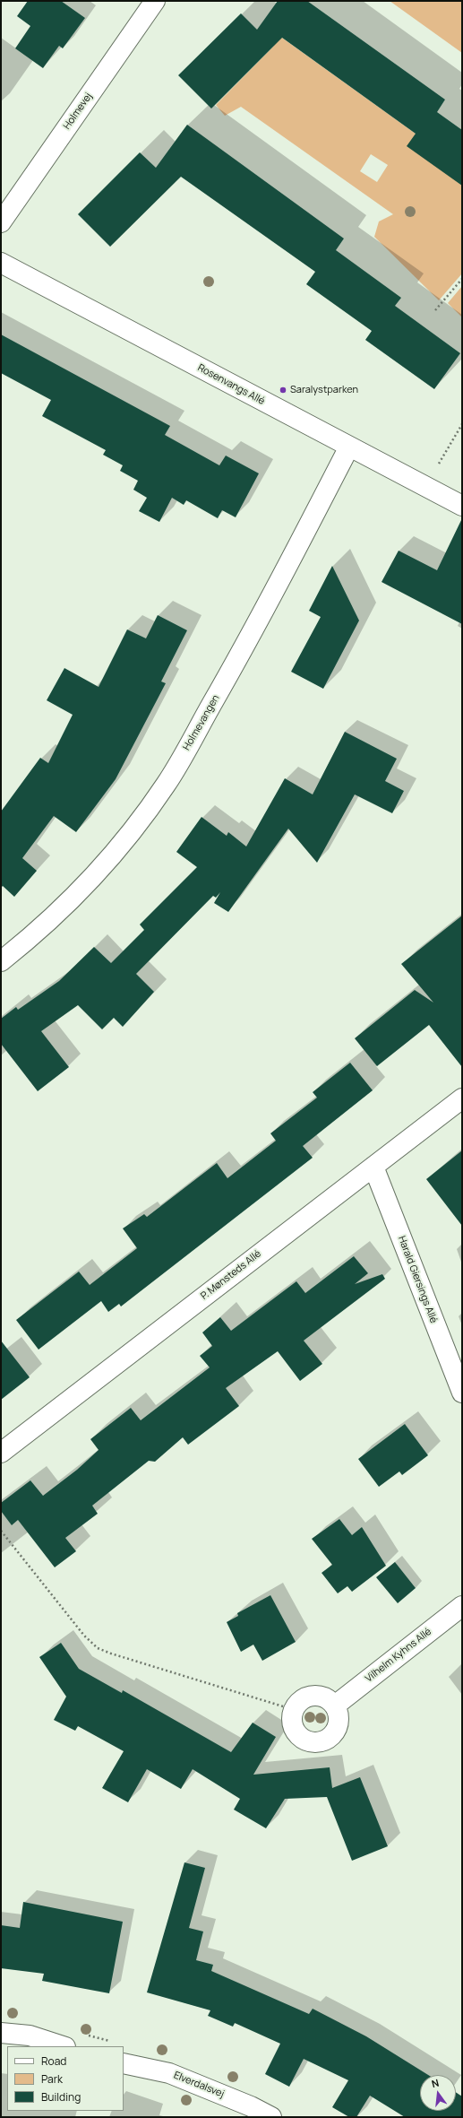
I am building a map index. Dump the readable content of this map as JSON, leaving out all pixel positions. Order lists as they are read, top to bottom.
{
  "streets": {
    "street": [
      "Holmevej",
      "Rosenvangs Allé",
      "Holmevangen",
      "P. Mønsteds Allé",
      "Harald Giersings Allé",
      "Vilhelm Kyhns Allé",
      "Elverdalsvej"
    ]
  },
  "crossings": [
    ["Rosenvangs Allé", "Holmevangen"],
    ["P. Mønsteds Allé", "Harald Giersings Allé"]
  ],
  "places": ["Saralystparken"],
  "legend": ["Road", "Park", "Building"],
  "north": "top"
}
